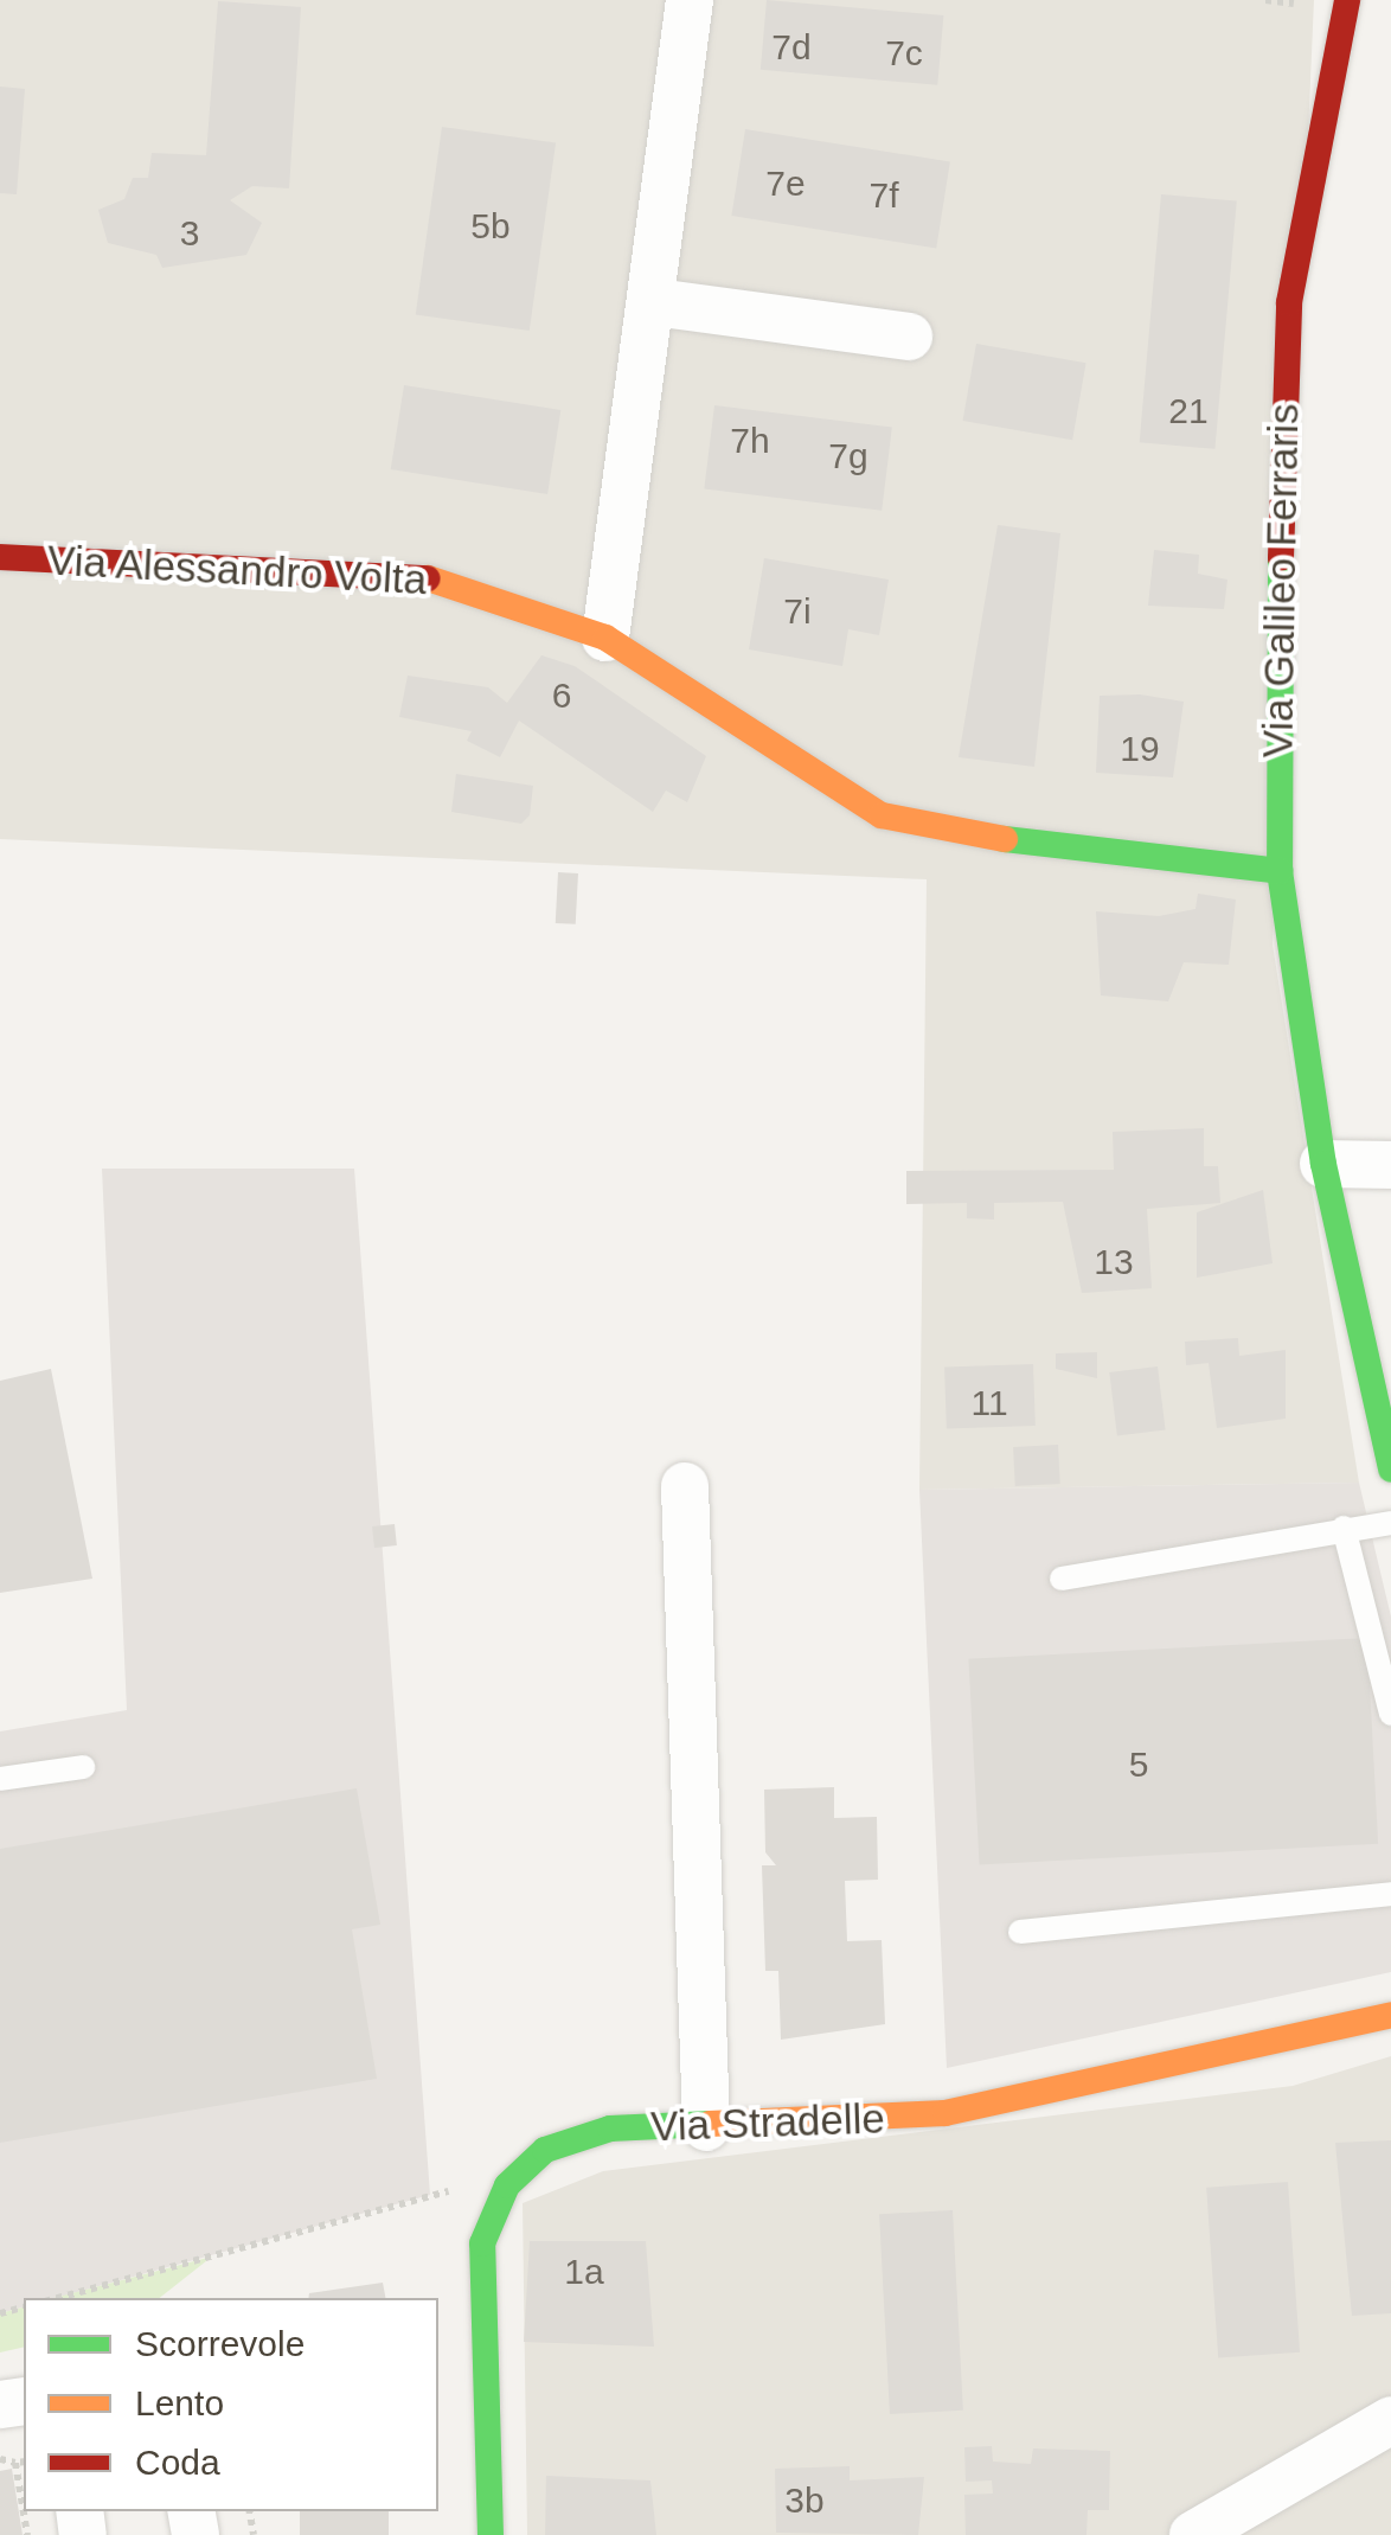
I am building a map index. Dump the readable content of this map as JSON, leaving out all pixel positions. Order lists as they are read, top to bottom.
{
  "streets": {
    "street": ["Via Alessandro Volta", "Via Galileo Ferraris", "Via Stradelle"]
  },
  "crossings": [
    ["Via Alessandro Volta", "Via Galileo Ferraris"]
  ],
  "house_numbers": [
    "7d",
    "7c",
    "7e",
    "7f",
    "5b",
    "3",
    "21",
    "7h",
    "7g",
    "7i",
    "6",
    "19",
    "13",
    "11",
    "5",
    "1a",
    "3b"
  ],
  "legend": ["Scorrevole", "Lento", "Coda"]
}
